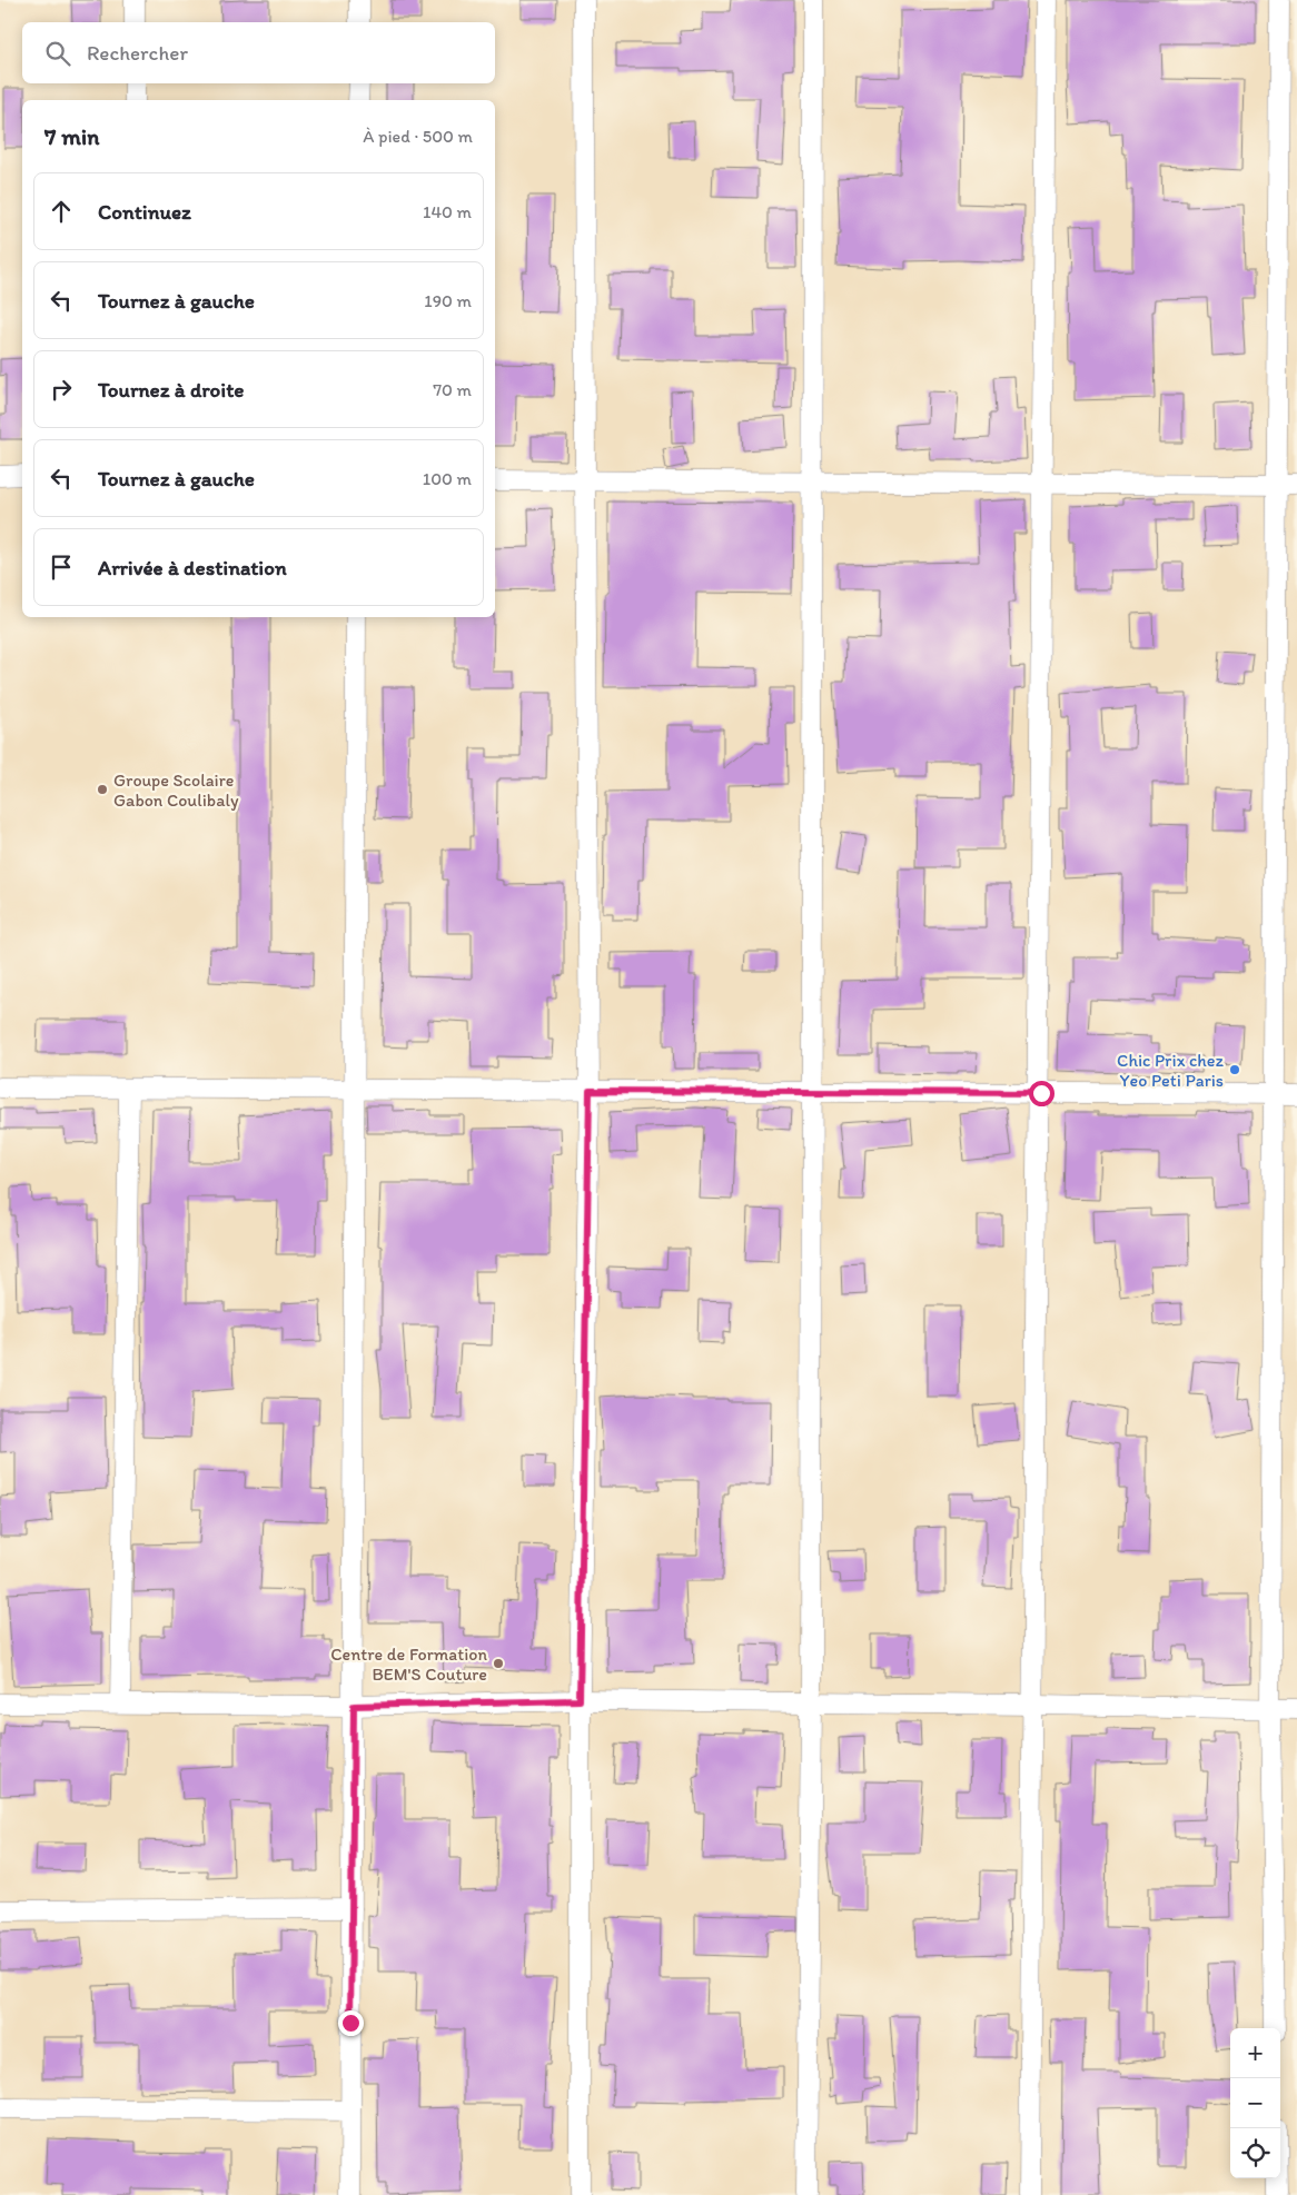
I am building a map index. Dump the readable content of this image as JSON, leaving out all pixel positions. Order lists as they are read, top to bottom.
{
  "places": ["Groupe Scolaire Gabon Coulibaly", "Chic Prix chez Yeo Peti Paris", "Centre de Formation BEM'S Couture"],
  "page": {
    "search": "Rechercher",
    "heading": ["7 min", "À pied · 500 m"],
    "list": [
      ["Continuez", "140 m"],
      ["Tournez à gauche", "190 m"],
      ["Tournez à droite", "70 m"],
      ["Tournez à gauche", "100 m"],
      "Arrivée à destination"
    ],
    "map_buttons": ["+", "−"]
  }
}
